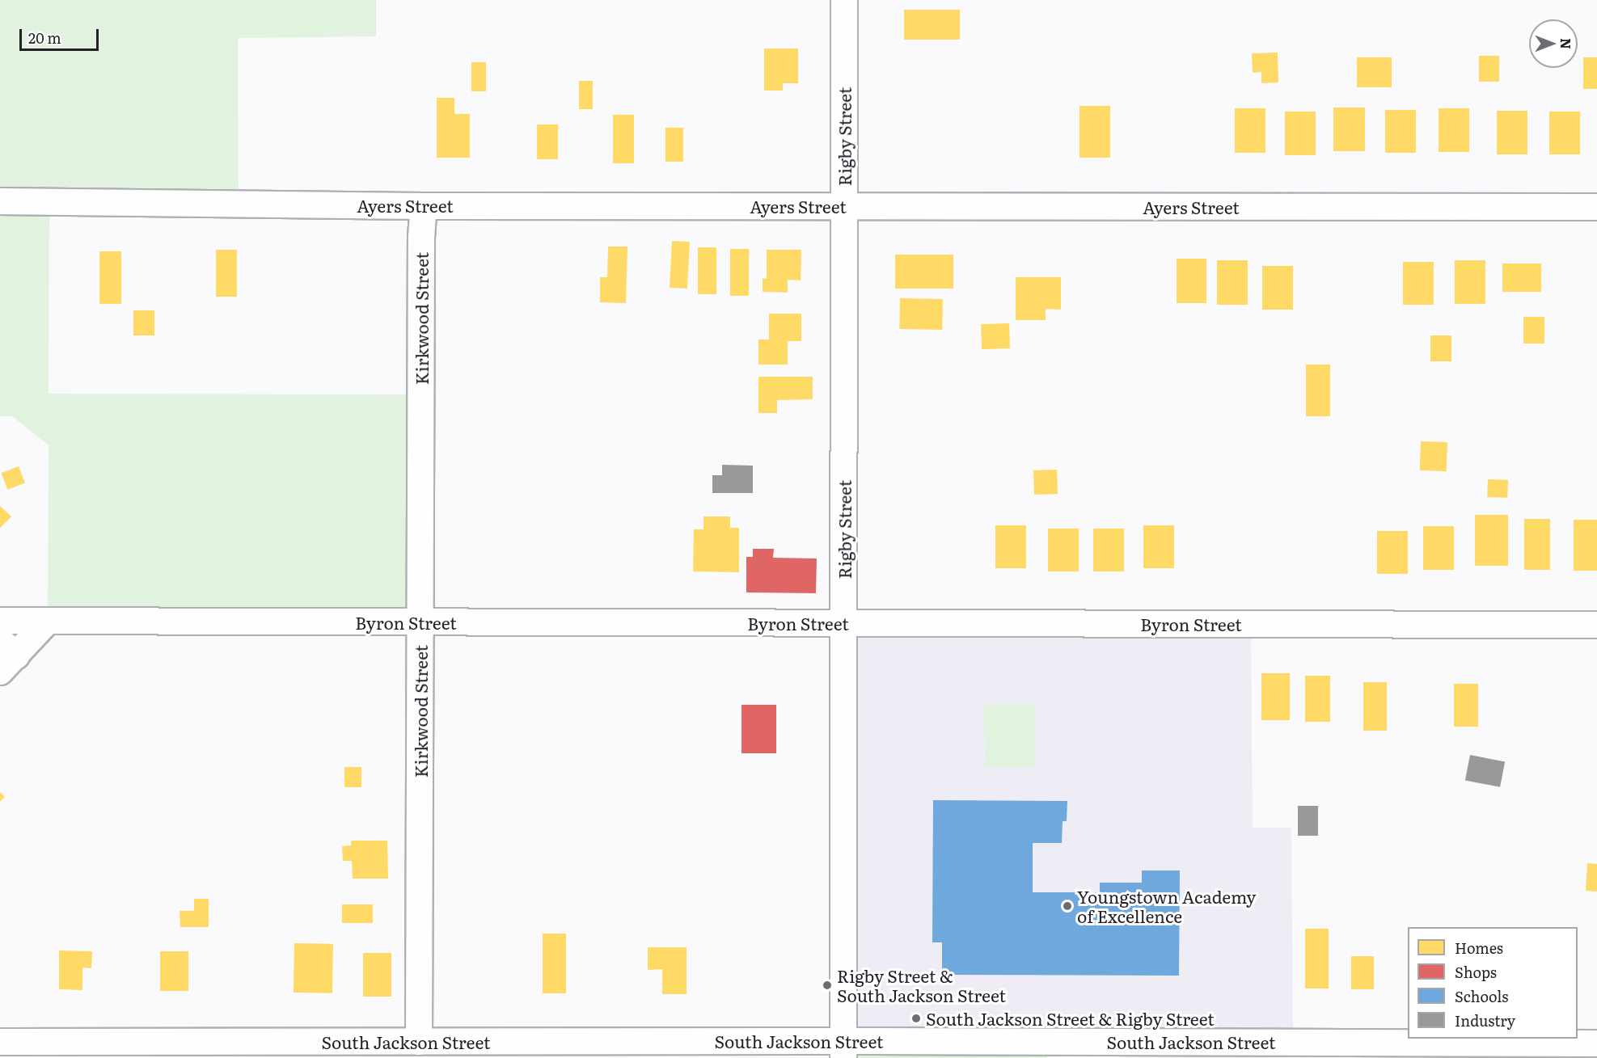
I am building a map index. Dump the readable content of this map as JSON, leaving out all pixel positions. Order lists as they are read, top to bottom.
{
  "streets": {
    "street": [
      "Rigby Street",
      "Ayers Street",
      "Kirkwood Street",
      "Byron Street",
      "South Jackson Street"
    ]
  },
  "crossings": [
    ["Rigby Street", "Ayers Street"],
    ["Rigby Street", "Byron Street"],
    ["Rigby Street", "South Jackson Street"],
    ["Ayers Street", "Kirkwood Street"],
    ["Kirkwood Street", "Byron Street"],
    ["Kirkwood Street", "South Jackson Street"]
  ],
  "places": ["Youngstown Academy of Excellence", "Rigby Street & South Jackson Street", "South Jackson Street & Rigby Street"],
  "legend": [
    "Homes",
    "Shops",
    "Schools",
    "Industry"
  ],
  "scale_bar": "20 m",
  "north": "right"
}
